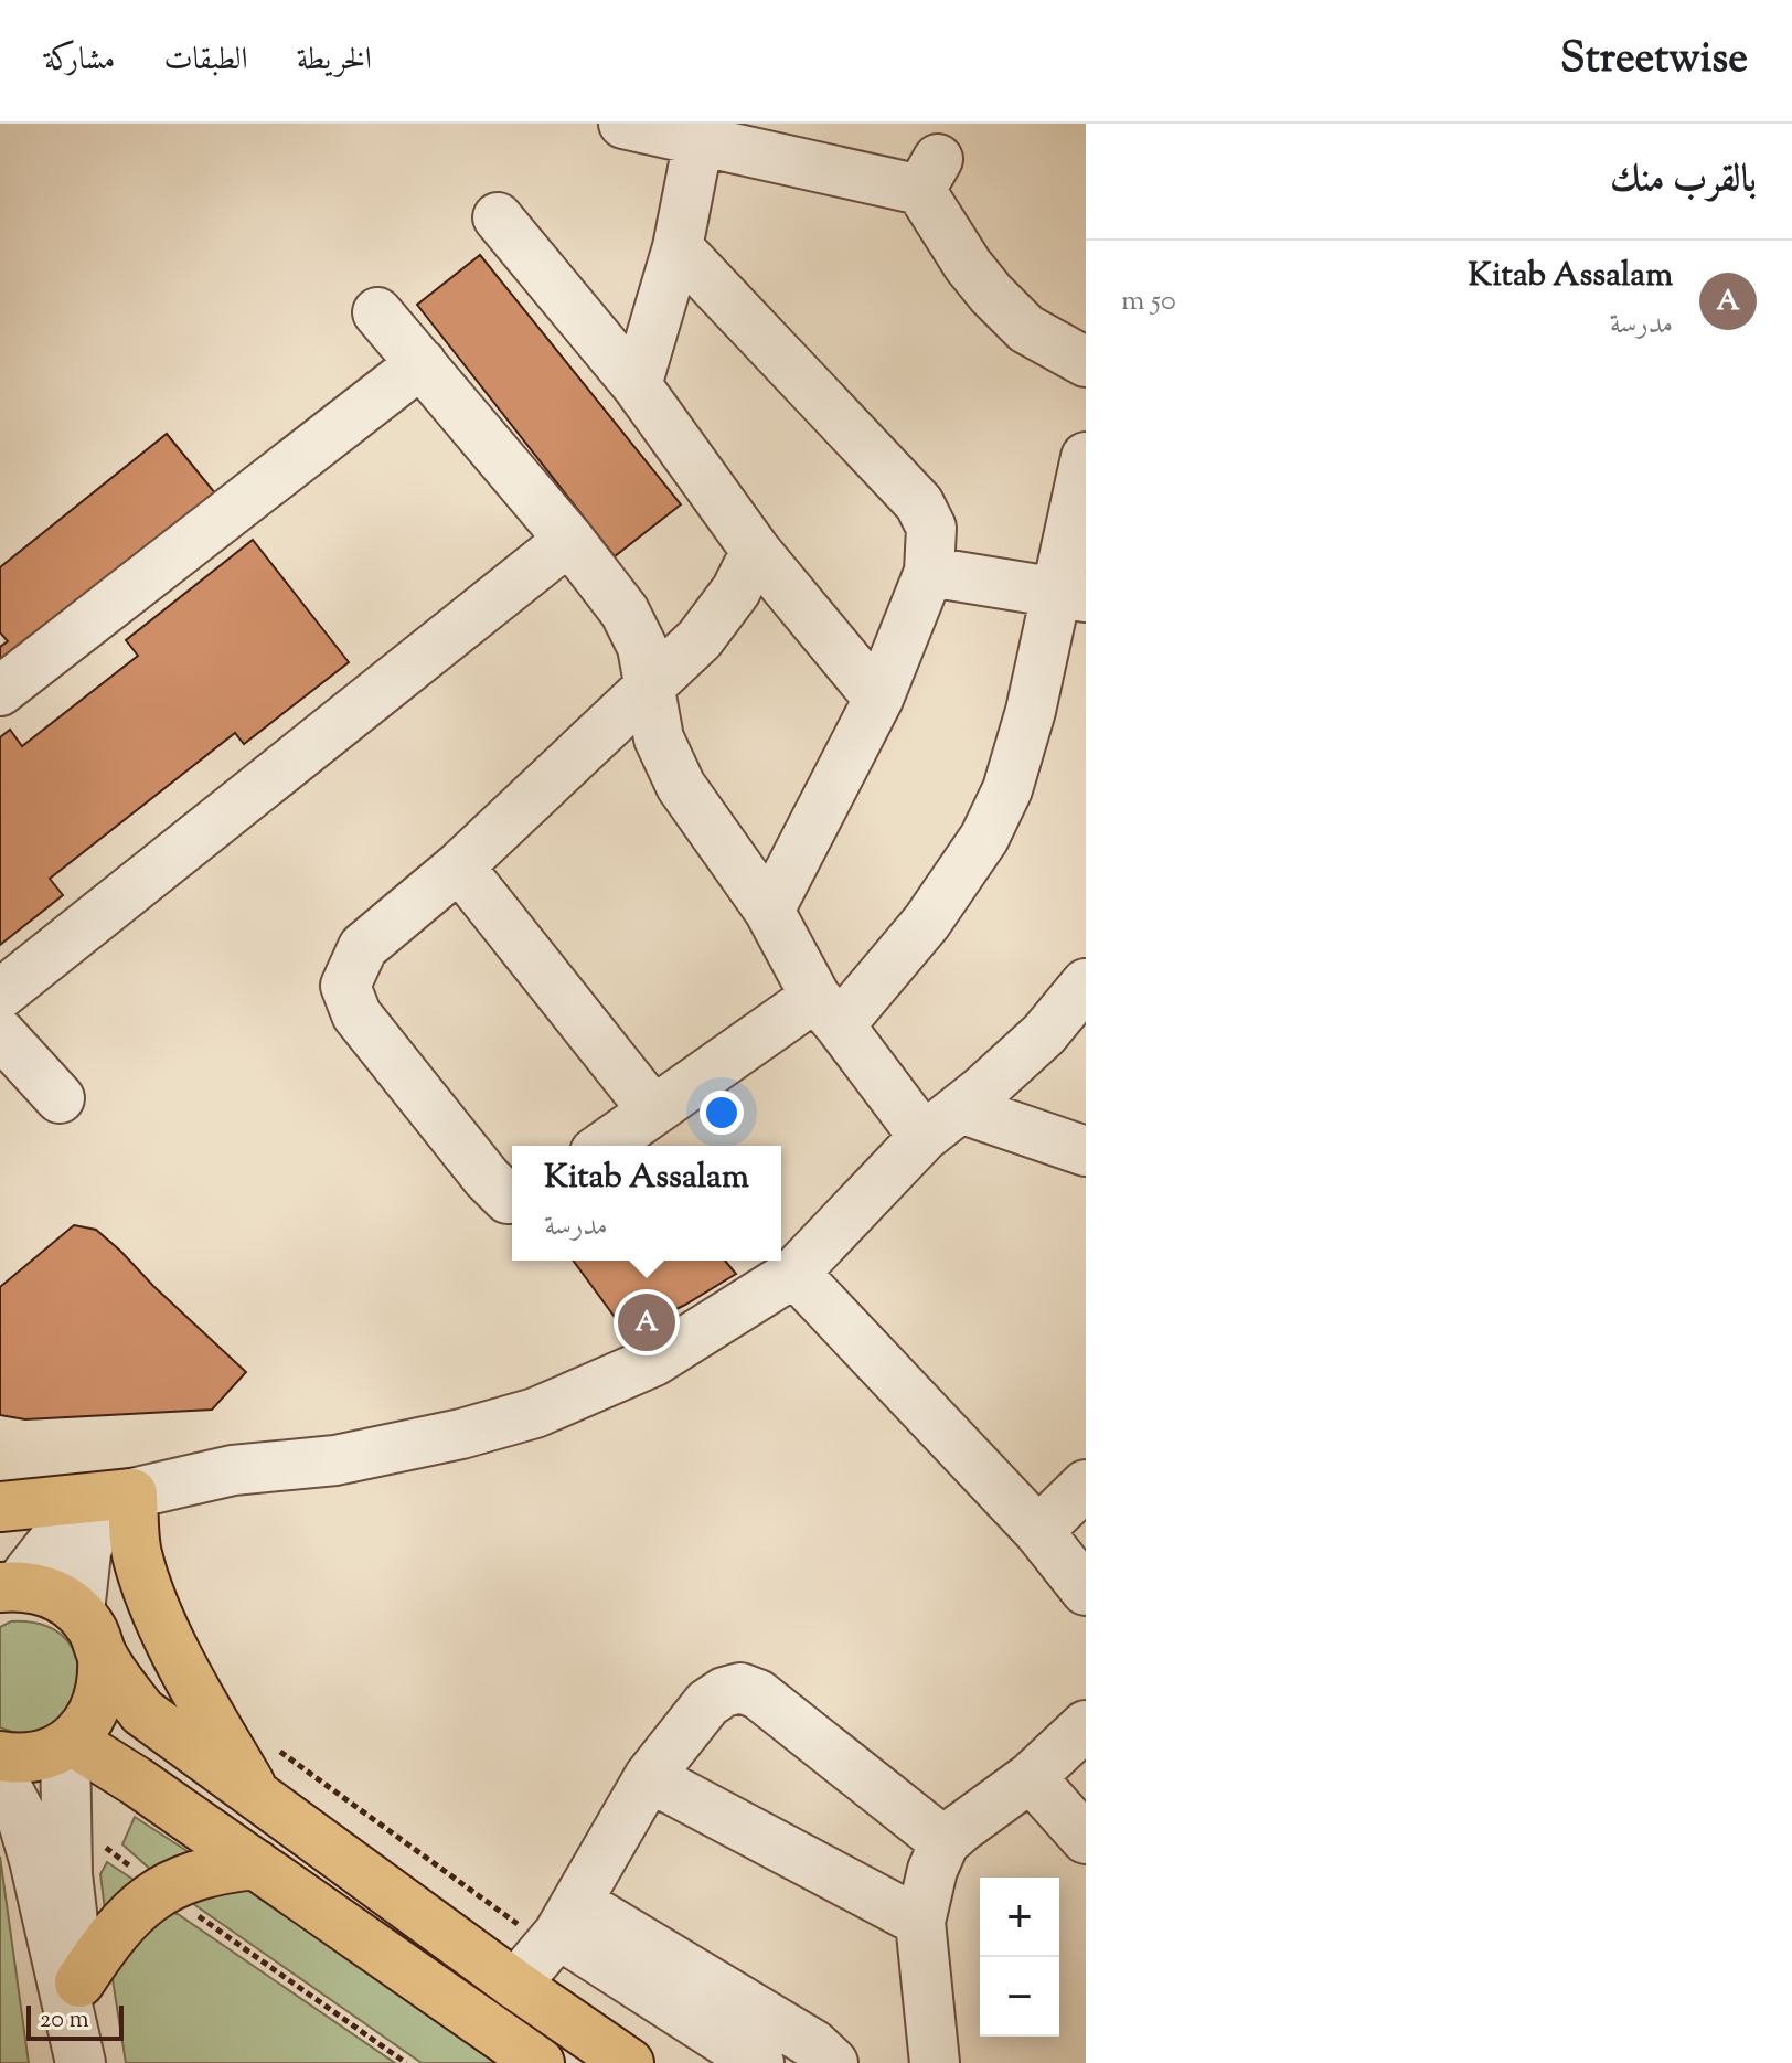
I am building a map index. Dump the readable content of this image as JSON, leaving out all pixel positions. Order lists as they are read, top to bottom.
{
  "scale_bar": "20 m",
  "page": {
    "header": "Streetwise",
    "nav": ["الخريطة", "الطبقات", "مشاركة"],
    "heading": "بالقرب منك",
    "list": [
      {
        "mark": "A",
        "name": "Kitab Assalam",
        "note": "مدرسة",
        "value": "50 m"
      }
    ],
    "popup": ["Kitab Assalam", "مدرسة"],
    "pins": "A",
    "map_buttons": ["+", "−"],
    "scale": "20 m"
  }
}
